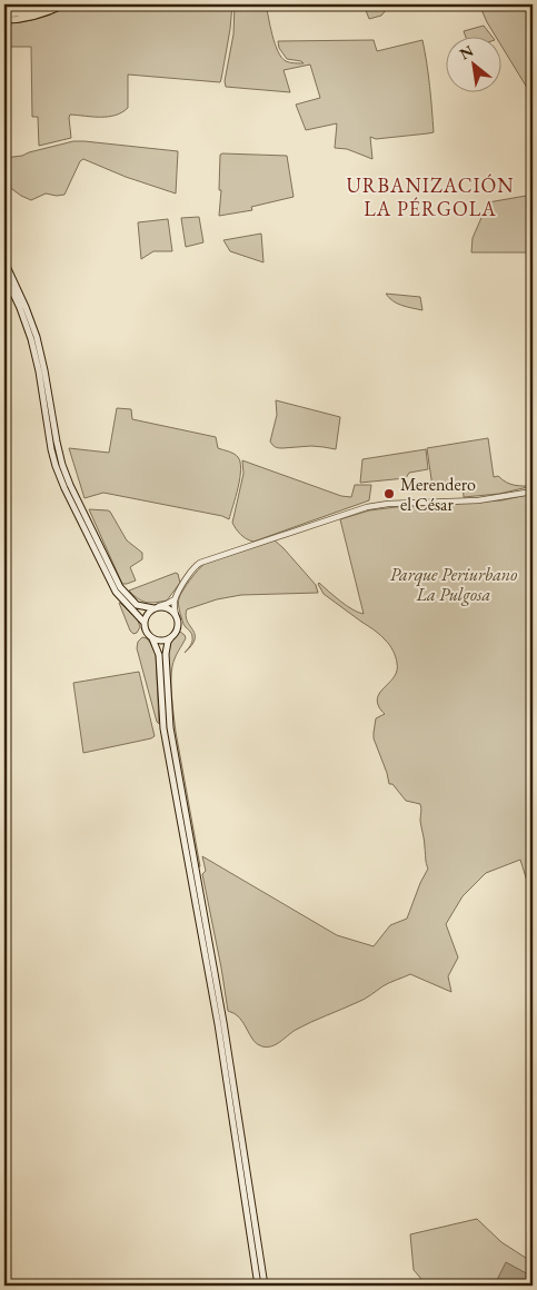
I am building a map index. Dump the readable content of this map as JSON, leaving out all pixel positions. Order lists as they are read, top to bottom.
{
  "districts": ["URBANIZACIÓN LA PÉRGOLA"],
  "parks": ["Parque Periurbano La Pulgosa"],
  "places": ["Merendero el César"],
  "north": "top left"
}
